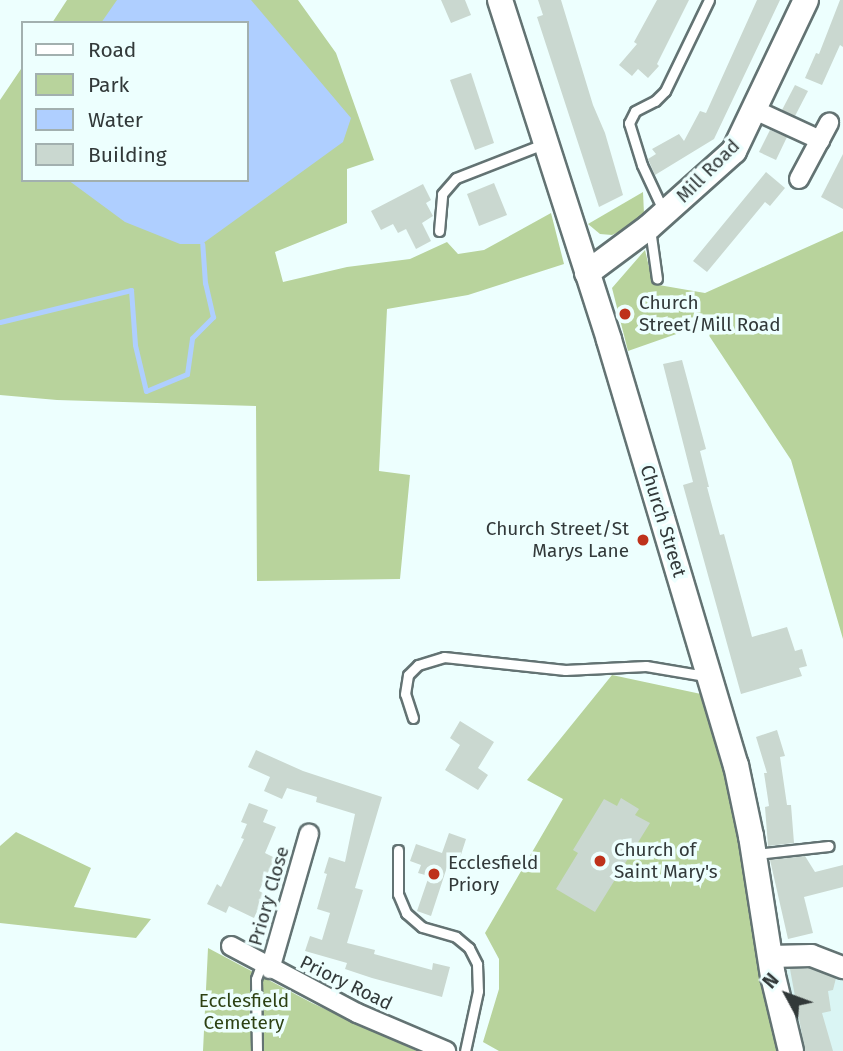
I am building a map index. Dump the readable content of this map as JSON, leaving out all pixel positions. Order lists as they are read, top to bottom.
{
  "streets": {
    "main road": ["Mill Road", "Church Street"],
    "street": ["Priory Close", "Priory Road"]
  },
  "crossings": [
    ["Mill Road", "Church Street"],
    ["Priory Close", "Priory Road"]
  ],
  "parks": ["Ecclesfield Cemetery"],
  "places": [
    "Church Street/Mill Road",
    "Church Street/St Marys Lane",
    "Church of Saint Mary's",
    "Ecclesfield Priory"
  ],
  "legend": [
    "Road",
    "Park",
    "Water",
    "Building"
  ],
  "north": "top left"
}
